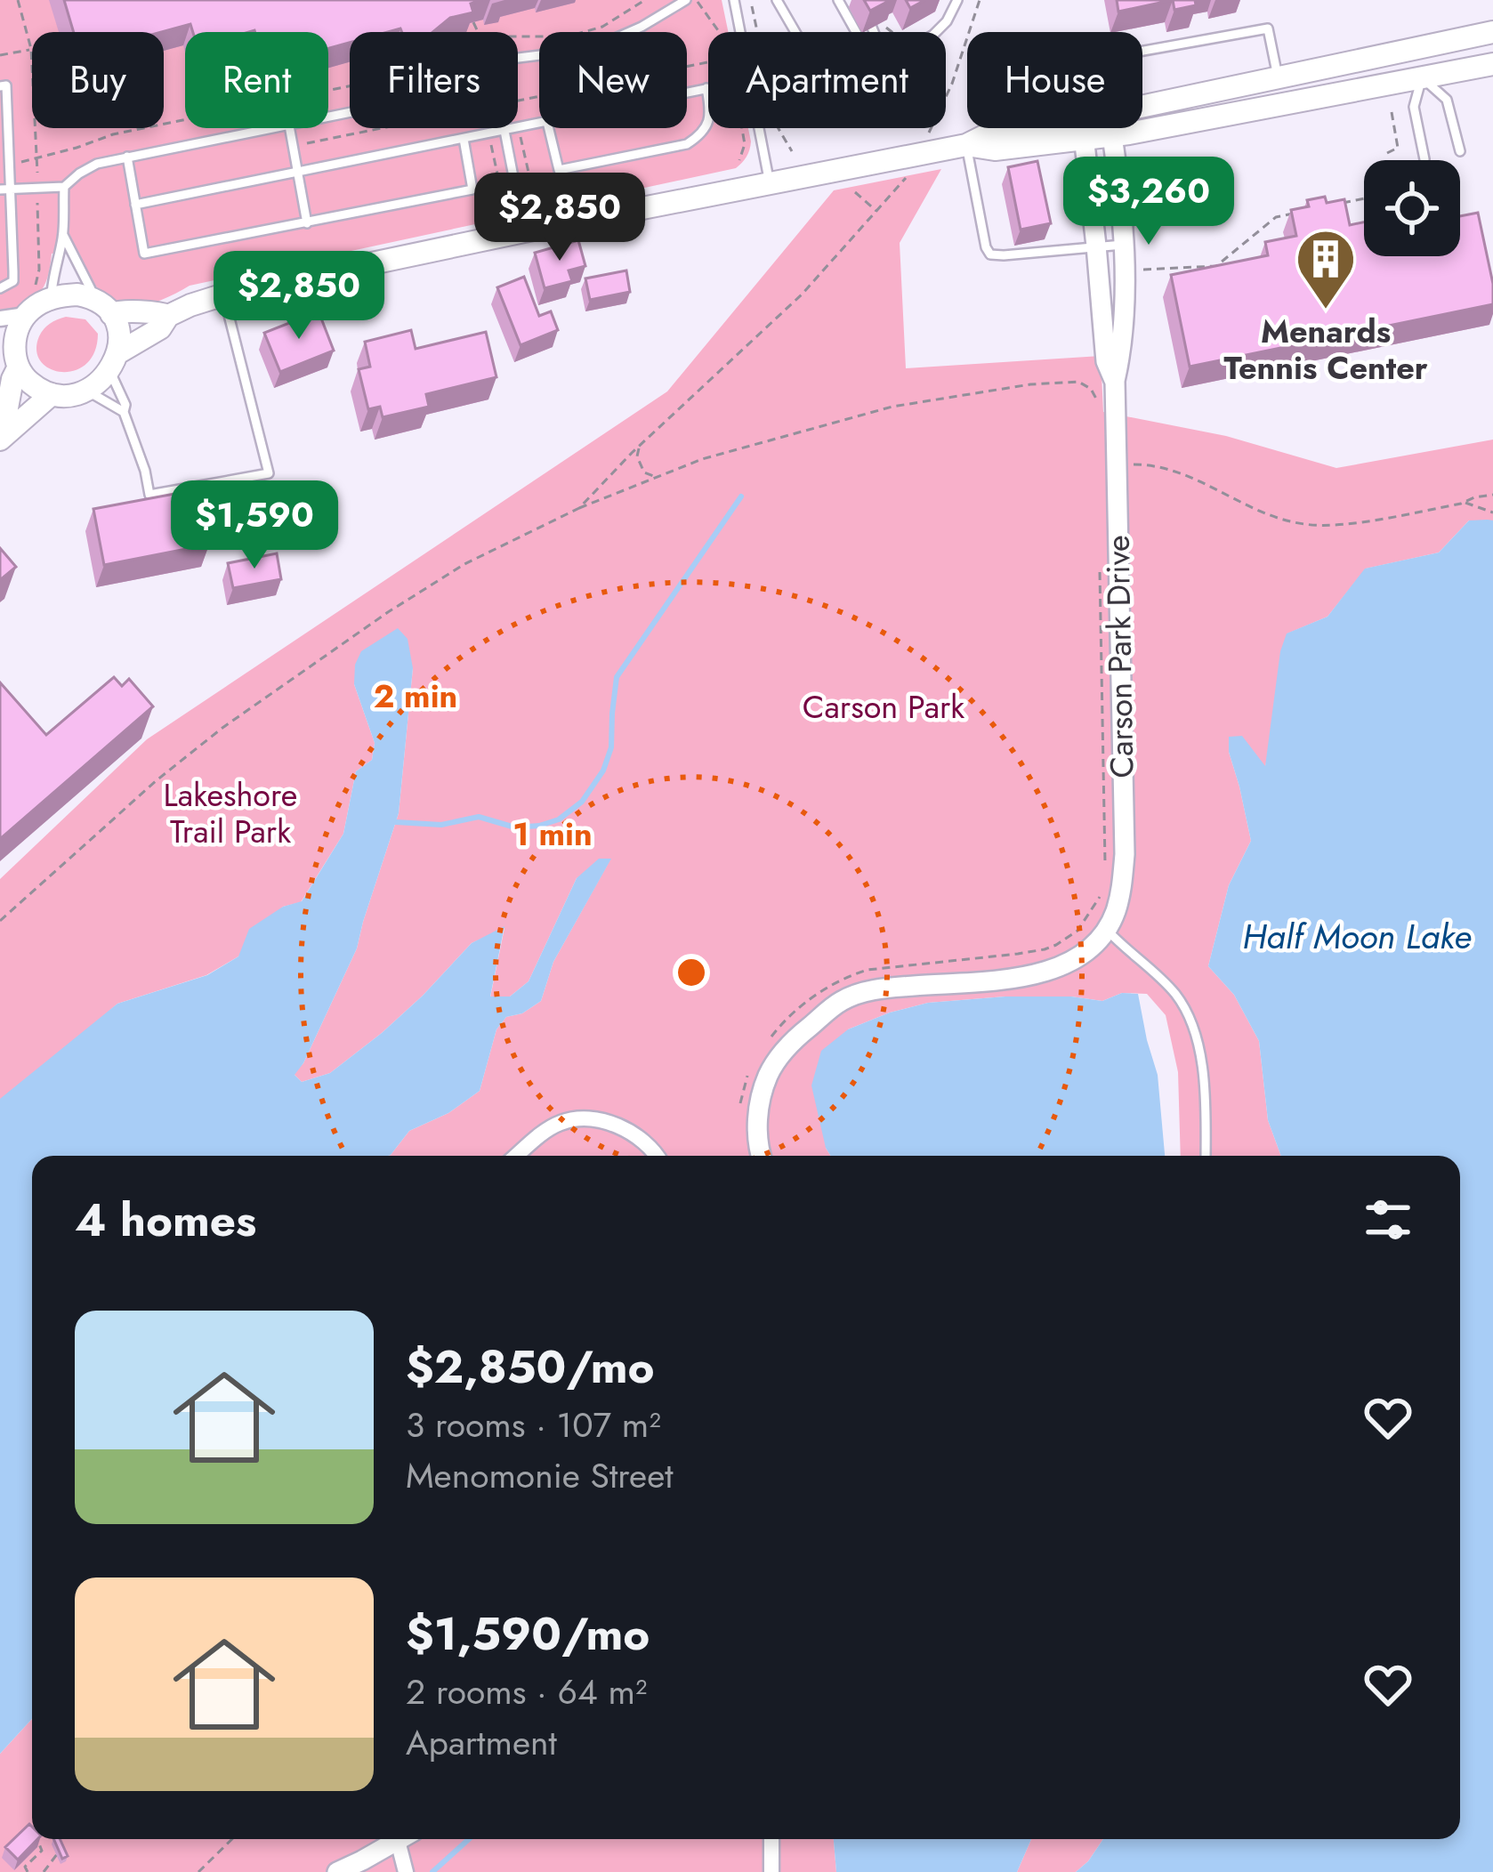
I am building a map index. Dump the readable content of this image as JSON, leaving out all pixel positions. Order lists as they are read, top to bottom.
{
  "streets": {
    "street": ["Carson Park Drive"]
  },
  "water": ["Half Moon Lake"],
  "parks": ["Carson Park", "Lakeshore Trail Park"],
  "places": {
    "building": ["Menards Tennis Center"]
  },
  "page": {
    "chip": [
      "Buy",
      "Rent",
      "Filters",
      "New",
      "Apartment",
      "House"
    ],
    "price": [
      "$3,260",
      "$2,850",
      "$2,850",
      "$1,590"
    ],
    "heading": "4 homes",
    "list": [
      {
        "name": "$2,850/mo",
        "note": "3 rooms · 107 m² · Menomonie Street"
      },
      {
        "name": "$1,590/mo",
        "note": "2 rooms · 64 m² · Apartment"
      }
    ]
  },
  "rings": ["2 min", "1 min"]
}
